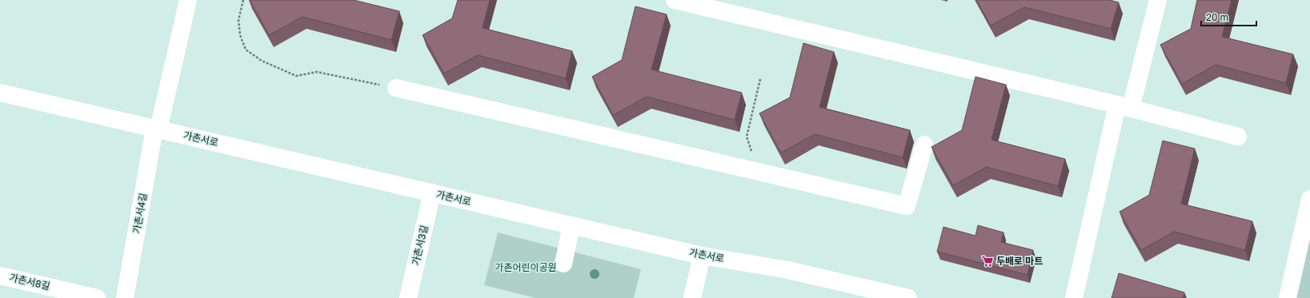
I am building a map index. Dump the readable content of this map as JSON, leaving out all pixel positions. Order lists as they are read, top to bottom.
{
  "streets": {
    "street": [
      "가촌서로",
      "가촌서4길",
      "가촌서3길",
      "가촌서8길"
    ]
  },
  "crossings": [
    ["가촌서로", "가촌서4길"],
    ["가촌서로", "가촌서3길"]
  ],
  "parks": ["가촌어린이공원"],
  "places": {
    "supermarket": ["두배로 마트"]
  },
  "scale_bar": "20 m"
}
